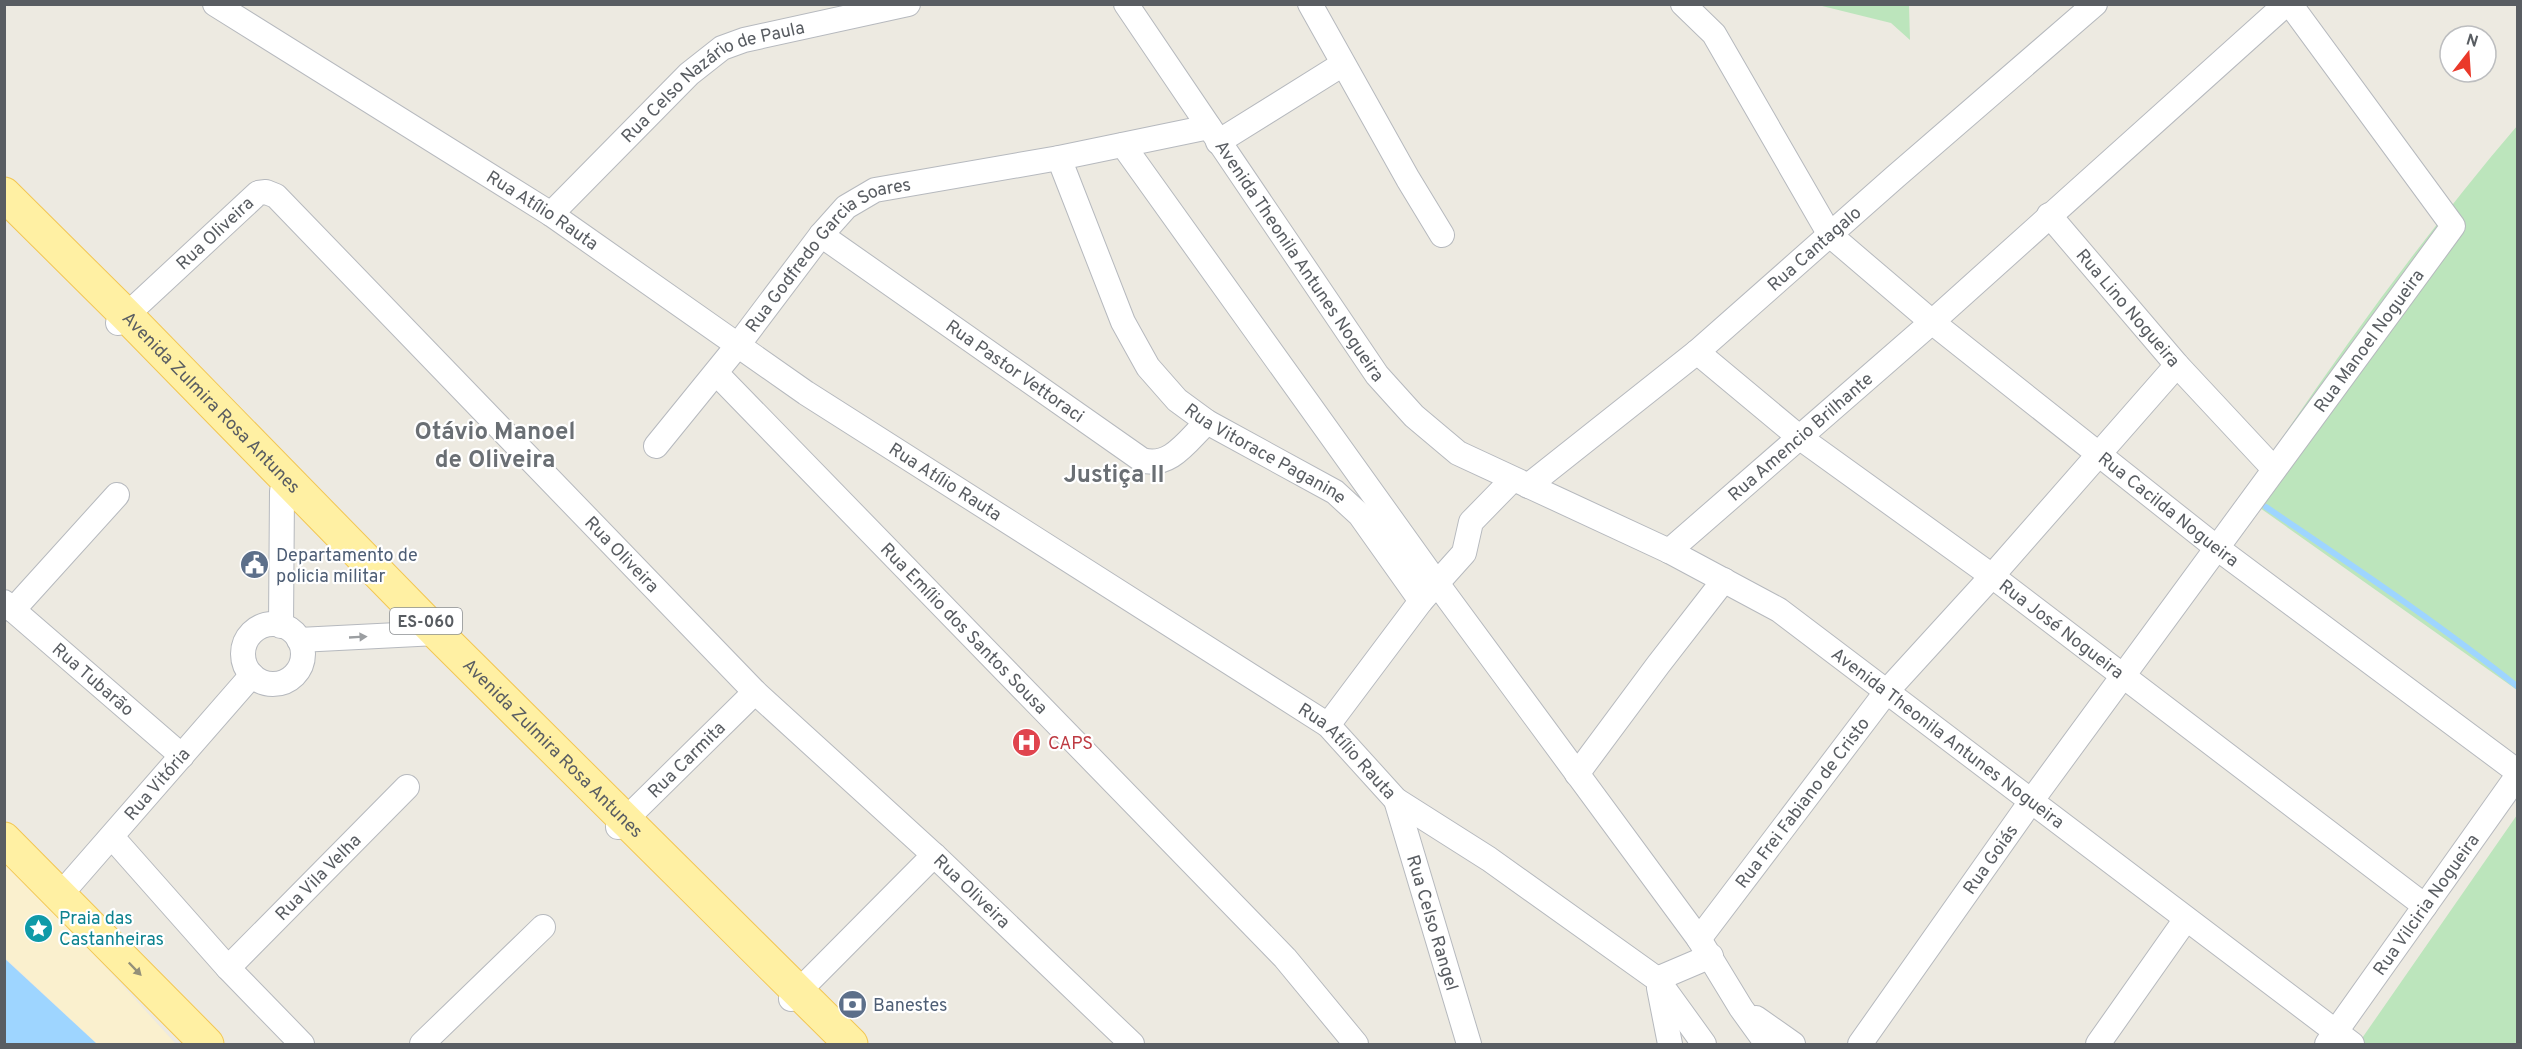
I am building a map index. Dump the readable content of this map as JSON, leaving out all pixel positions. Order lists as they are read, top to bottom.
{
  "streets": {
    "main road": ["Avenida Zulmira Rosa Antunes", "ES-060"],
    "street": [
      "Rua Celso Nazário de Paula",
      "Rua Atílio Rauta",
      "Rua Oliveira",
      "Rua Cantagalo",
      "Rua Godfredo Garcia Soares",
      "Avenida Theonila Antunes Nogueira",
      "Rua Lino Nogueira",
      "Rua Manoel Nogueira",
      "Rua Pastor Vettoraci",
      "Rua Amencio Brilhante",
      "Rua Vitorace Paganine",
      "Rua Cacilda Nogueira",
      "Rua Emílio dos Santos Sousa",
      "Rua José Nogueira",
      "Rua Tubarão",
      "Rua Carmita",
      "Rua Vitória",
      "Rua Frei Fabiano de Cristo",
      "Rua Goiás",
      "Rua Vila Velha",
      "Rua Vilciria Nogueira",
      "Rua Celso Rangel"
    ]
  },
  "crossings": [
    ["Rua Celso Nazário de Paula", "Rua Atílio Rauta"],
    ["Rua Atílio Rauta", "Rua Godfredo Garcia Soares"],
    ["Rua Atílio Rauta", "Rua Celso Rangel"],
    ["Rua Oliveira", "Avenida Zulmira Rosa Antunes"],
    ["Rua Oliveira", "Rua Carmita"],
    ["Rua Cantagalo", "Avenida Theonila Antunes Nogueira"],
    ["Rua Cantagalo", "Rua Cacilda Nogueira"],
    ["Rua Cantagalo", "Rua José Nogueira"],
    ["Rua Godfredo Garcia Soares", "Avenida Theonila Antunes Nogueira"],
    ["Rua Godfredo Garcia Soares", "Rua Pastor Vettoraci"],
    ["Rua Godfredo Garcia Soares", "Rua Vitorace Paganine"],
    ["Rua Godfredo Garcia Soares", "Rua Emílio dos Santos Sousa"],
    ["Avenida Theonila Antunes Nogueira", "Rua Amencio Brilhante"],
    ["Avenida Theonila Antunes Nogueira", "Rua Frei Fabiano de Cristo"],
    ["Avenida Theonila Antunes Nogueira", "Rua Goiás"],
    ["Avenida Theonila Antunes Nogueira", "Rua Vilciria Nogueira"],
    ["Rua Lino Nogueira", "Rua Amencio Brilhante"],
    ["Rua Lino Nogueira", "Rua Cacilda Nogueira"],
    ["Rua Lino Nogueira", "Rua Frei Fabiano de Cristo"],
    ["Rua Manoel Nogueira", "Rua Amencio Brilhante"],
    ["Rua Manoel Nogueira", "Rua Cacilda Nogueira"],
    ["Rua Manoel Nogueira", "Rua José Nogueira"],
    ["Rua Manoel Nogueira", "Rua Goiás"],
    ["Rua Pastor Vettoraci", "Rua Vitorace Paganine"],
    ["Avenida Zulmira Rosa Antunes", "Rua Carmita"],
    ["Rua Amencio Brilhante", "Rua Cacilda Nogueira"],
    ["Rua Amencio Brilhante", "Rua José Nogueira"],
    ["Rua Cacilda Nogueira", "Rua Frei Fabiano de Cristo"],
    ["Rua Cacilda Nogueira", "Rua Vilciria Nogueira"],
    ["Rua José Nogueira", "Rua Frei Fabiano de Cristo"],
    ["Rua José Nogueira", "Rua Goiás"],
    ["Rua José Nogueira", "Rua Vilciria Nogueira"],
    ["Rua Tubarão", "Rua Vitória"]
  ],
  "districts": ["Otávio Manoel de Oliveira", "Justiça II"],
  "places": {
    "public building": ["Departamento de policia militar"],
    "hospital": ["CAPS"],
    "place": ["Praia das Castanheiras"],
    "bank": ["Banestes"]
  },
  "north": "top"
}
